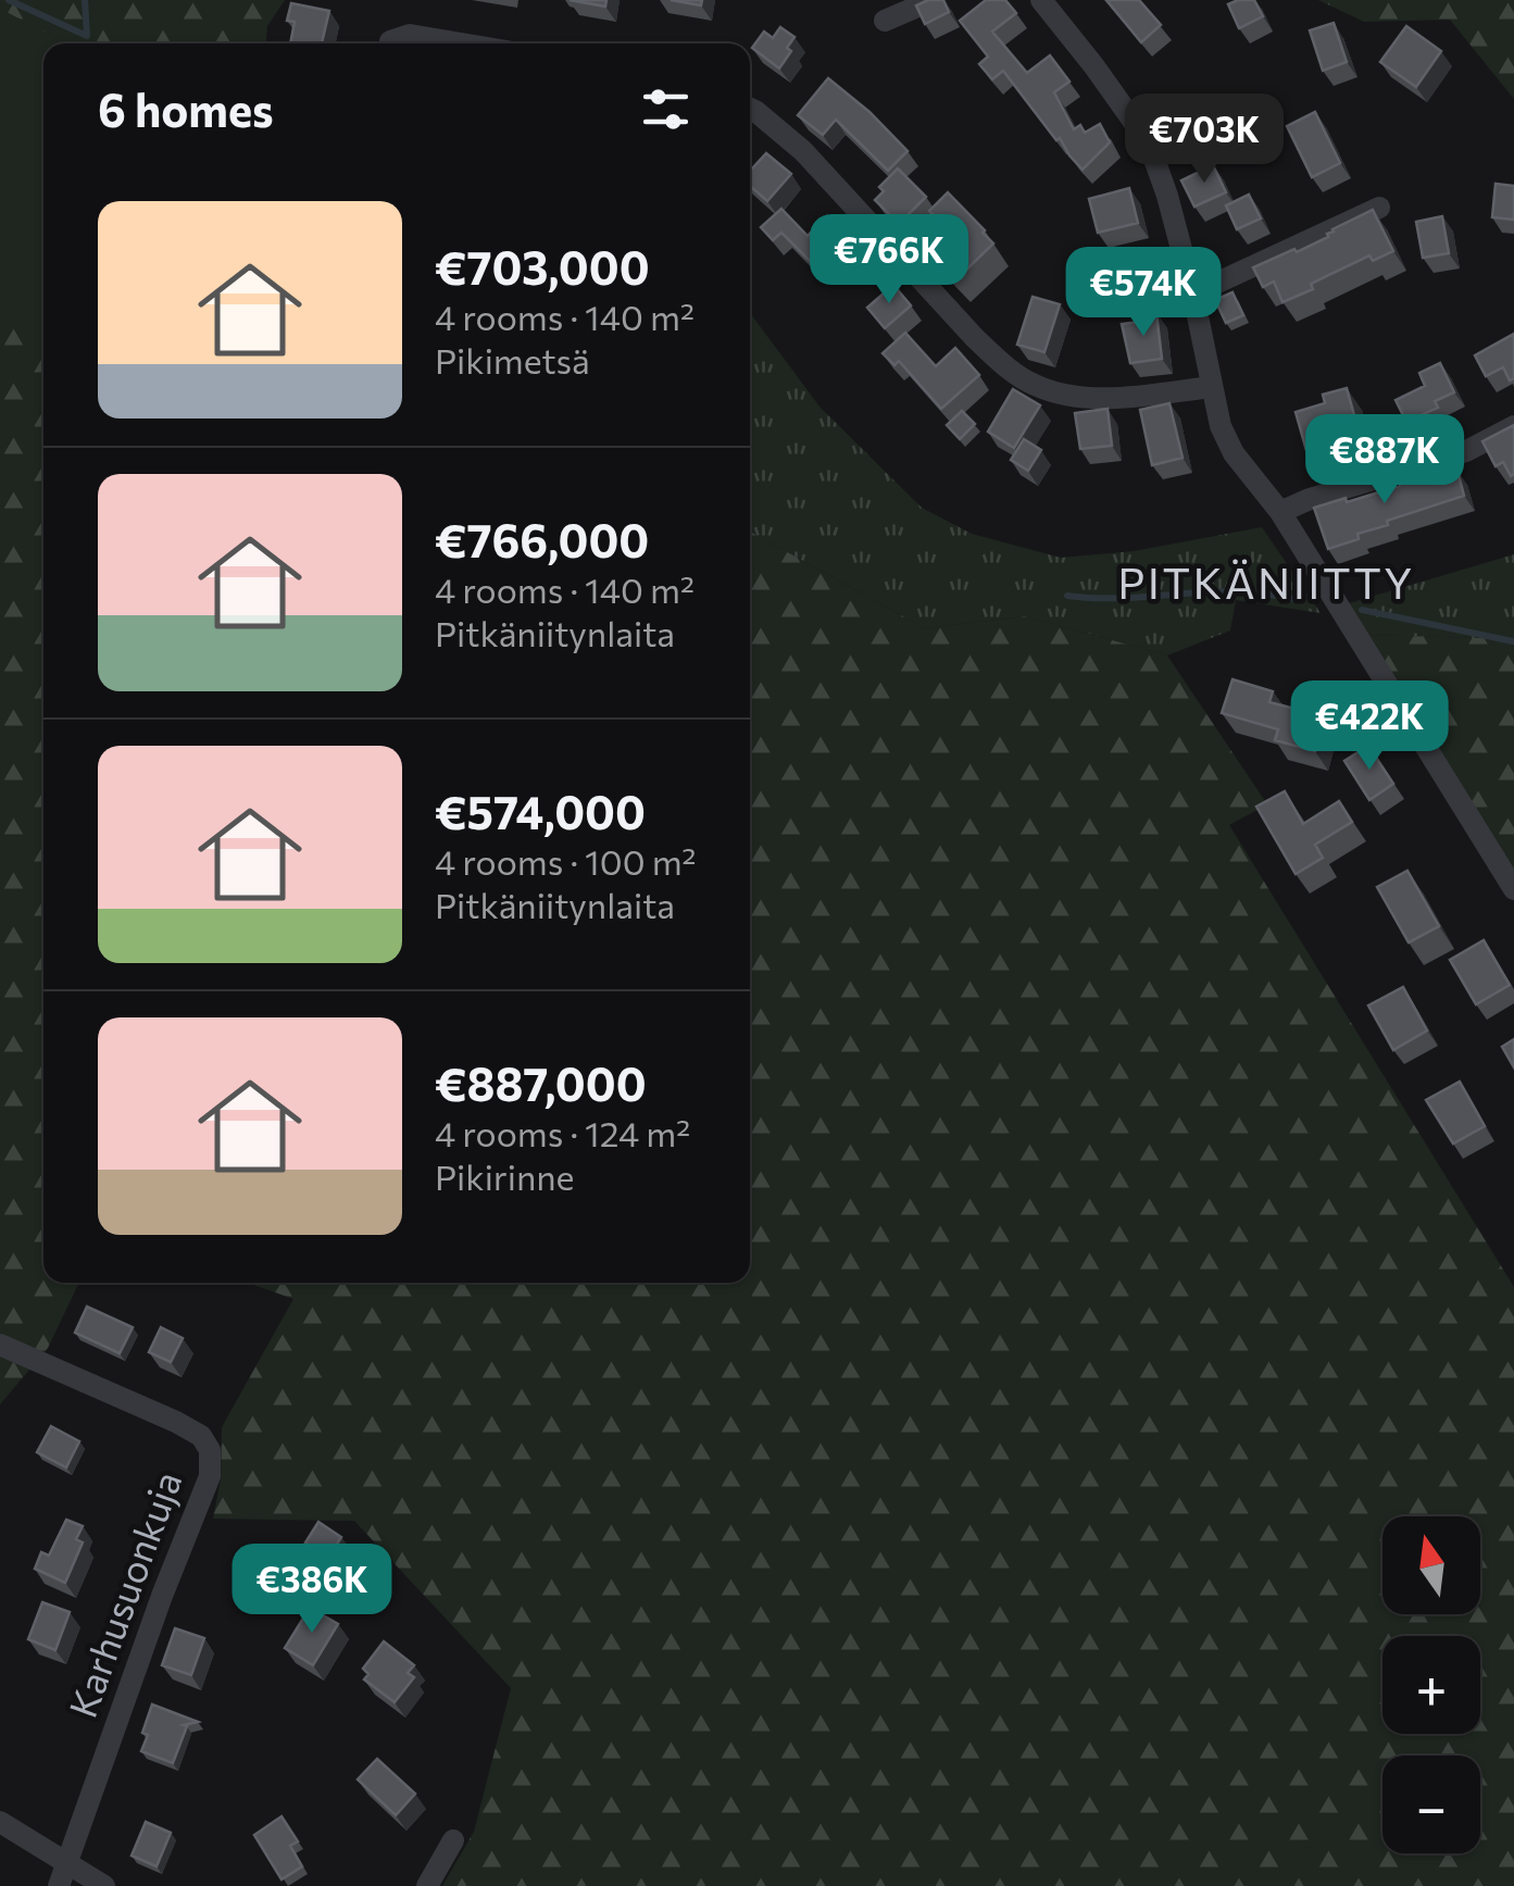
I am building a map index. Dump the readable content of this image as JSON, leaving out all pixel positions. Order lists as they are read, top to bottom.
{
  "streets": {
    "street": ["Karhusuonkuja"]
  },
  "districts": ["PITKÄNIITTY"],
  "north": "top",
  "page": {
    "heading": "6 homes",
    "price": [
      "€703K",
      "€766K",
      "€574K",
      "€887K",
      "€422K",
      "€386K"
    ],
    "list": [
      {
        "name": "€703,000",
        "note": "4 rooms · 140 m² · Pikimetsä"
      },
      {
        "name": "€766,000",
        "note": "4 rooms · 140 m² · Pitkäniitynlaita"
      },
      {
        "name": "€574,000",
        "note": "4 rooms · 100 m² · Pitkäniitynlaita"
      },
      {
        "name": "€887,000",
        "note": "4 rooms · 124 m² · Pikirinne"
      }
    ],
    "map_buttons": ["+", "−"]
  }
}
